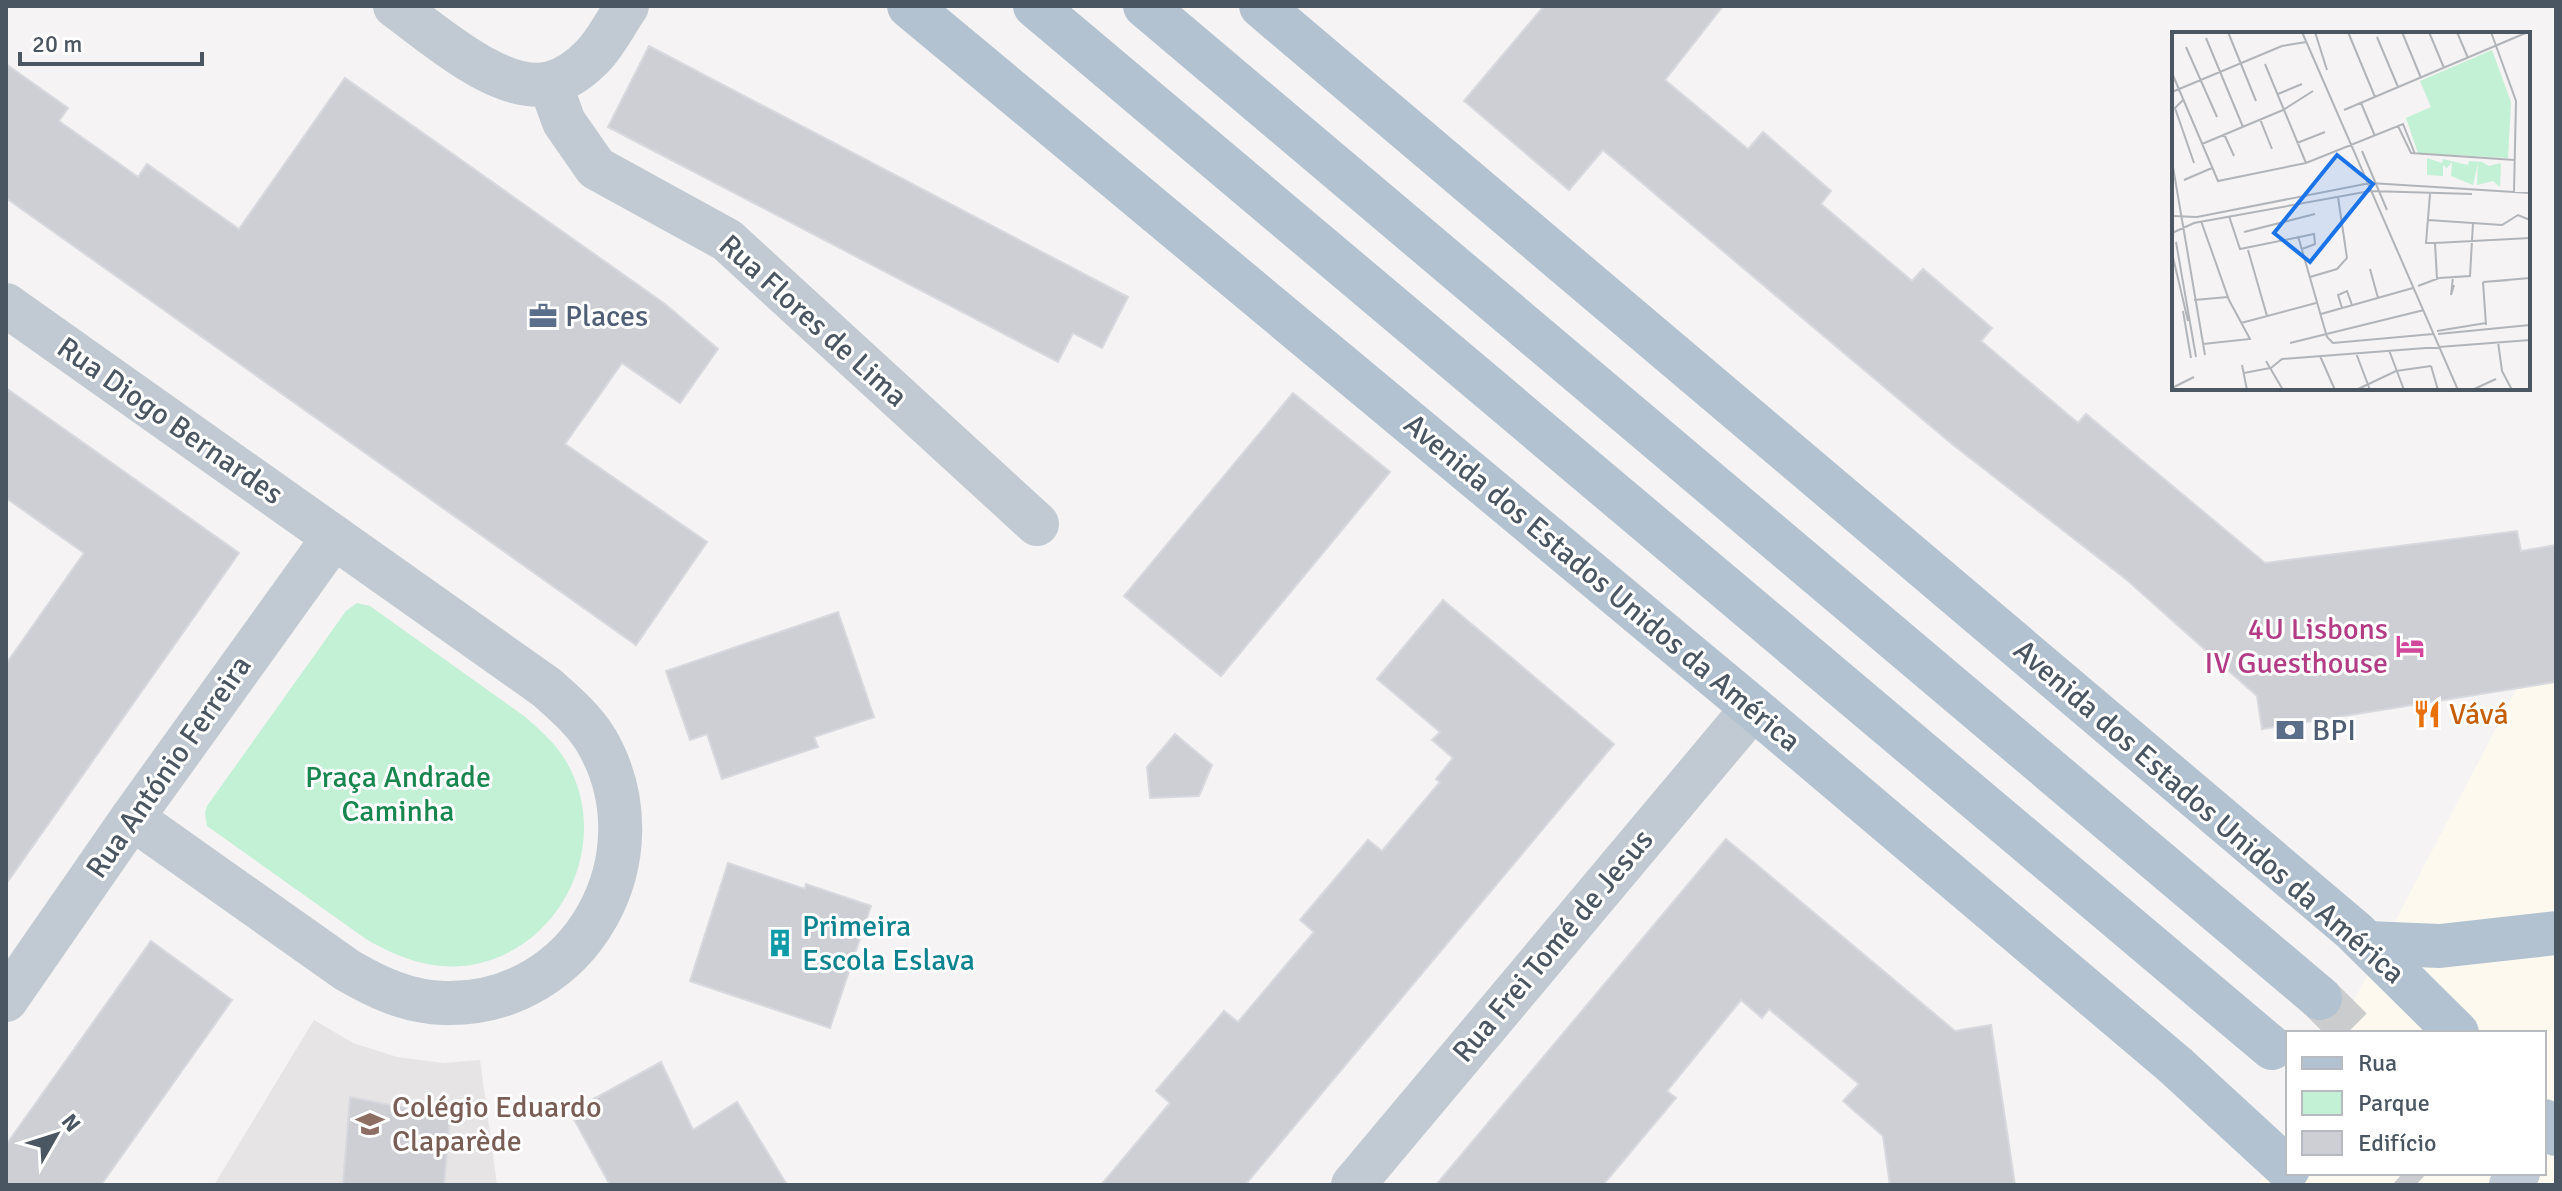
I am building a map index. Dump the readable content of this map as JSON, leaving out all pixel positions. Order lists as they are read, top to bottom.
{
  "streets": {
    "main road": ["Avenida dos Estados Unidos da América"],
    "street": [
      "Rua Flores de Lima",
      "Rua Diogo Bernardes",
      "Rua António Ferreira",
      "Rua Frei Tomé de Jesus"
    ]
  },
  "crossings": [
    ["Rua Diogo Bernardes", "Rua António Ferreira"],
    ["Avenida dos Estados Unidos da América", "Rua Frei Tomé de Jesus"]
  ],
  "parks": ["Praça Andrade Caminha"],
  "places": {
    "office": ["Places"],
    "hotel": ["4U Lisbons IV Guesthouse"],
    "restaurant": ["Vává"],
    "bank": ["BPI"],
    "building": ["Primeira Escola Eslava"],
    "school or university": ["Colégio Eduardo Claparède"]
  },
  "legend": ["Rua", "Parque", "Edifício"],
  "scale_bar": "20 m",
  "north": "top right"
}
